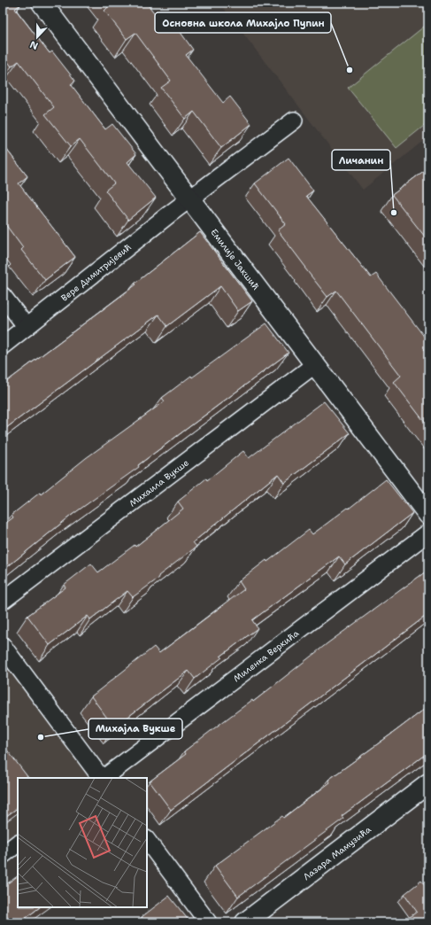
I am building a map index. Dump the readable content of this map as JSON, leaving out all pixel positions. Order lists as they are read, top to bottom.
{
  "streets": {
    "street": [
      "Емилије Јакшић",
      "Вере Димитријевић",
      "Михаила Вукше",
      "Миленка Веркића",
      "Лазара Мамузића"
    ]
  },
  "crossings": [
    ["Емилије Јакшић", "Вере Димитријевић"],
    ["Емилије Јакшић", "Михаила Вукше"]
  ],
  "places": ["Основна школа Михајло Пупин", "Личанин", "Михајла Вукше"],
  "north": "bottom"
}
